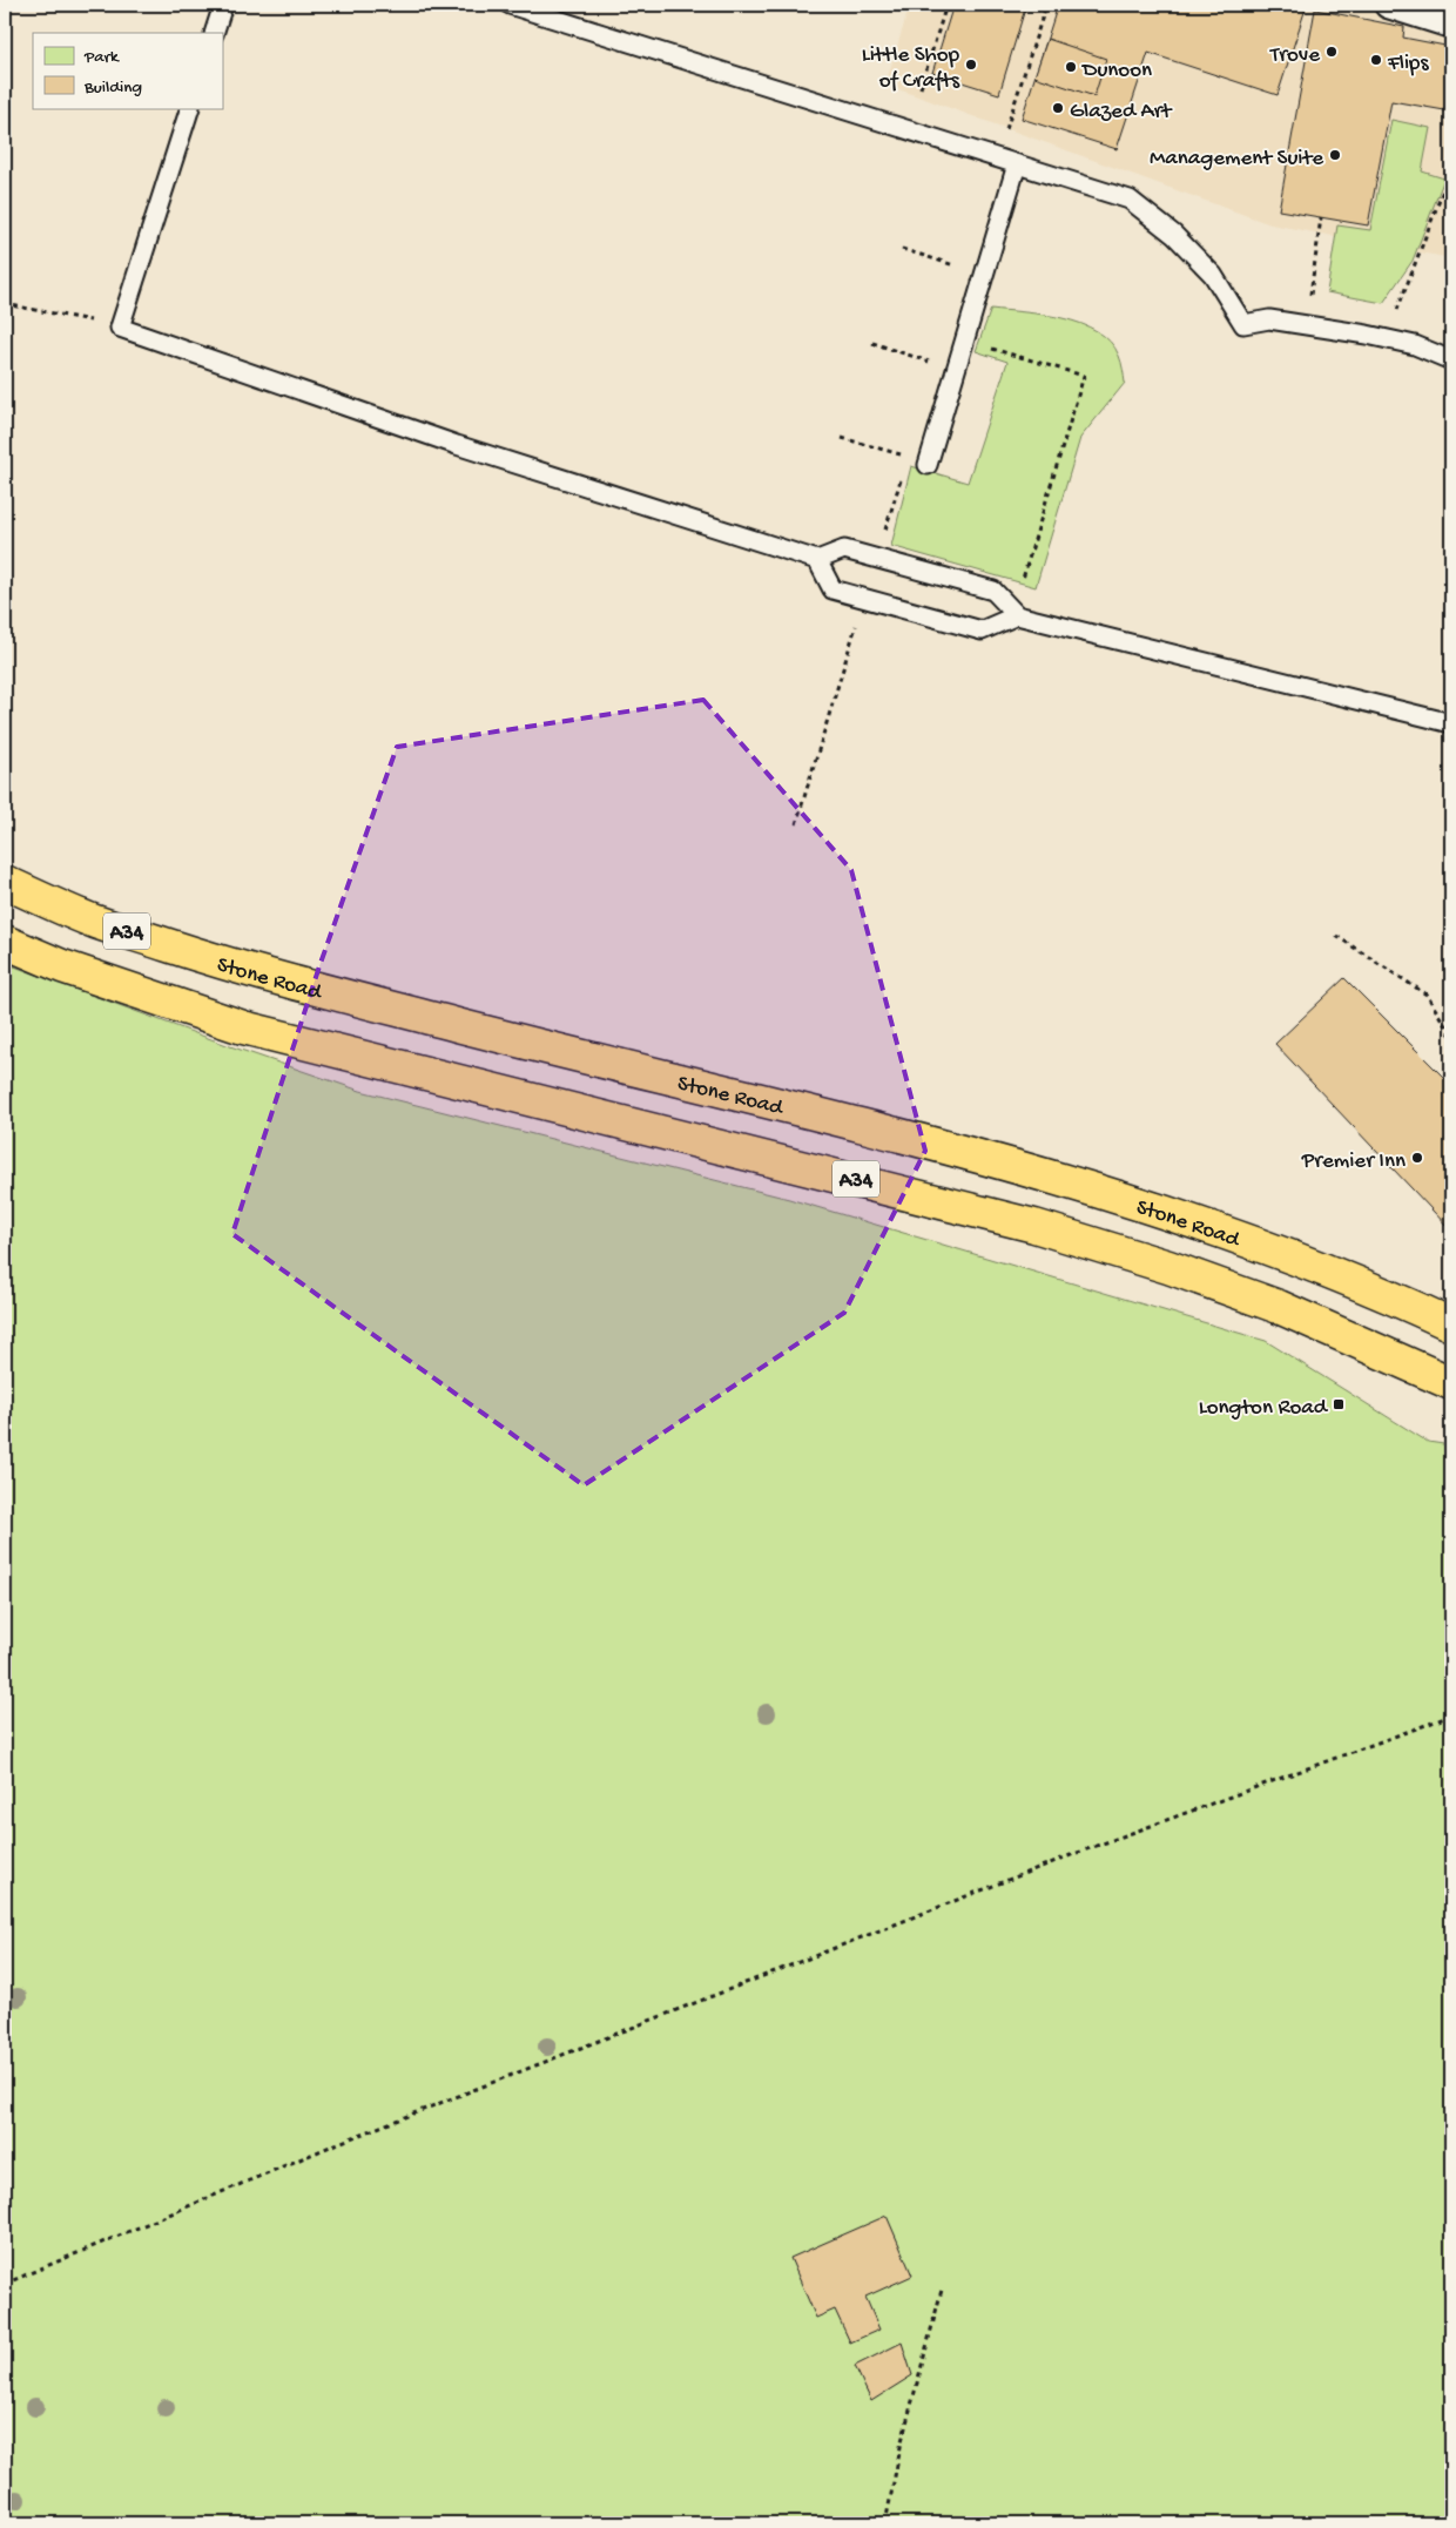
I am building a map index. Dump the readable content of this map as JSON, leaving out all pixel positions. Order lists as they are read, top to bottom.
{
  "streets": {
    "highway": ["A34", "Stone Road"]
  },
  "places": {
    "other": [
      "Trove",
      "Flips",
      "Little Shop of Crafts",
      "Dunoon",
      "Glazed Art",
      "Management Suite",
      "Premier Inn"
    ],
    "transit": ["Longton Road"]
  },
  "legend": ["Park", "Building"]
}
